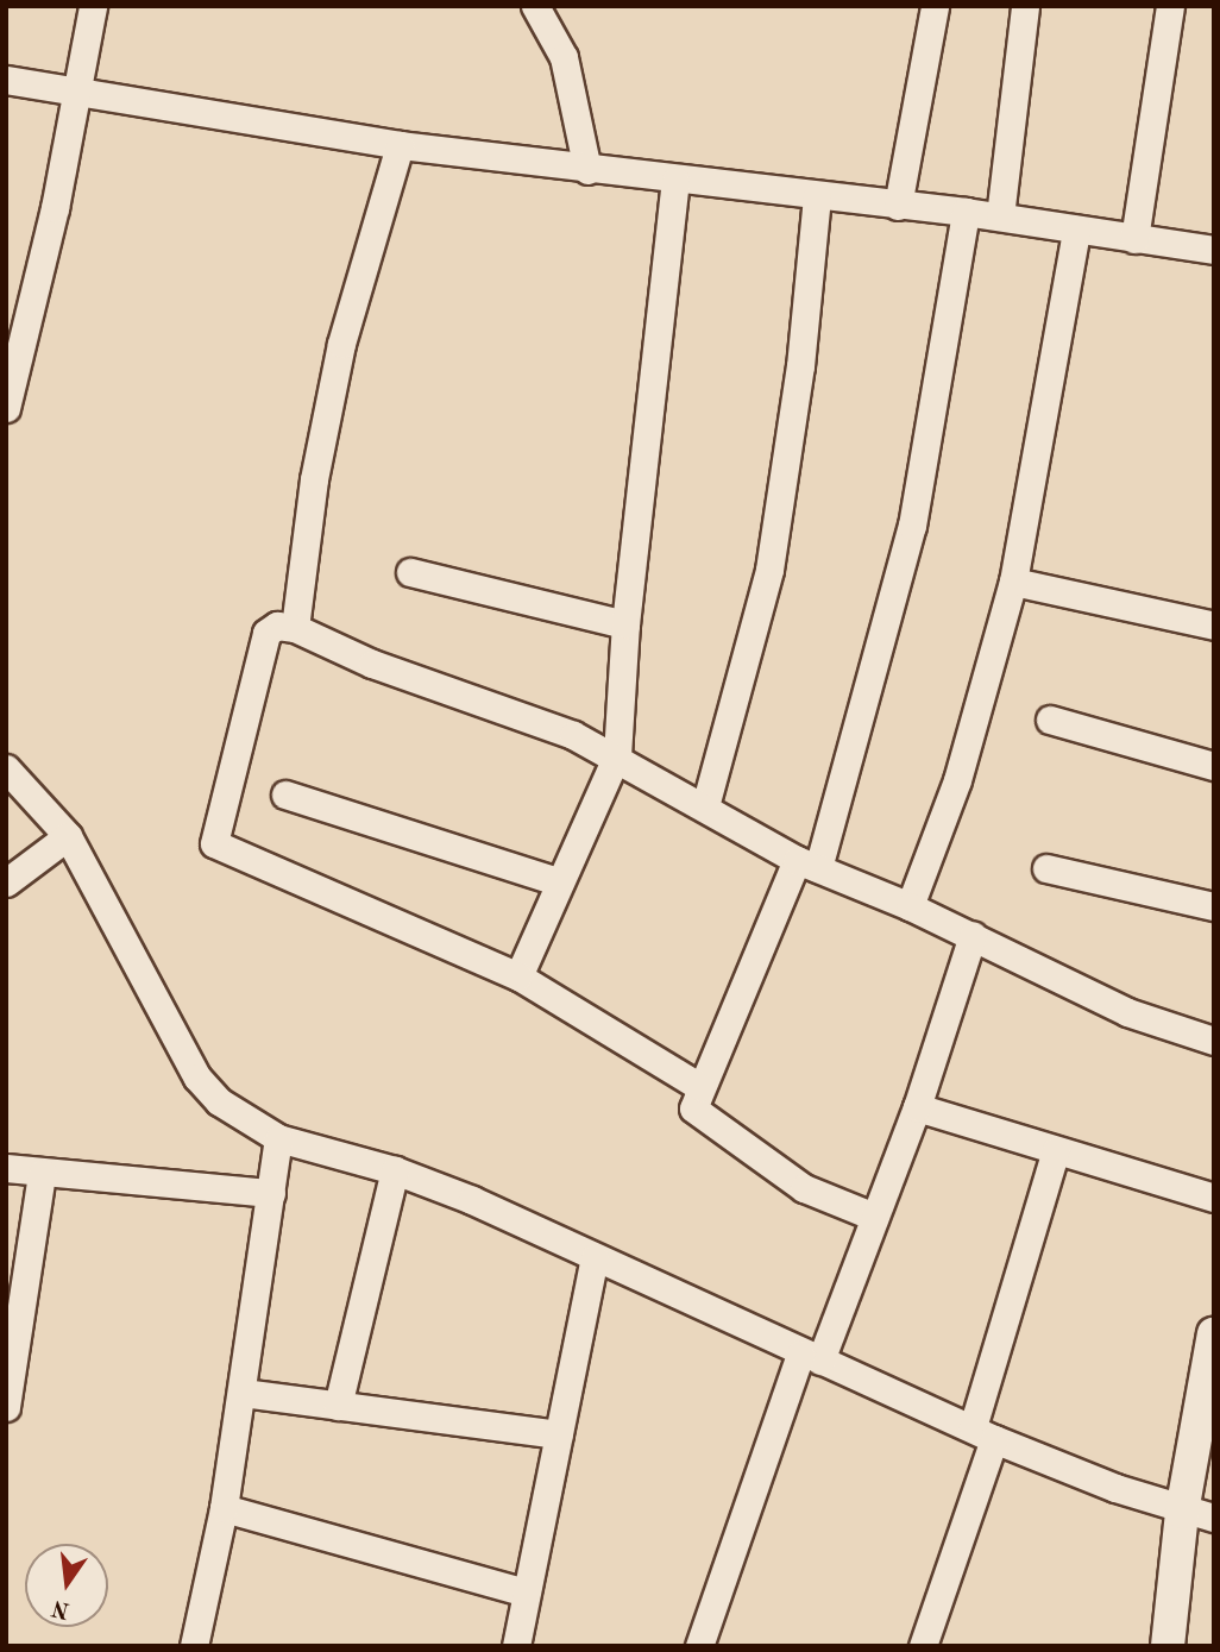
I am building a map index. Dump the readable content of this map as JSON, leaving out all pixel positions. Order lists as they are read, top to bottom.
{
  "north": "bottom"
}
